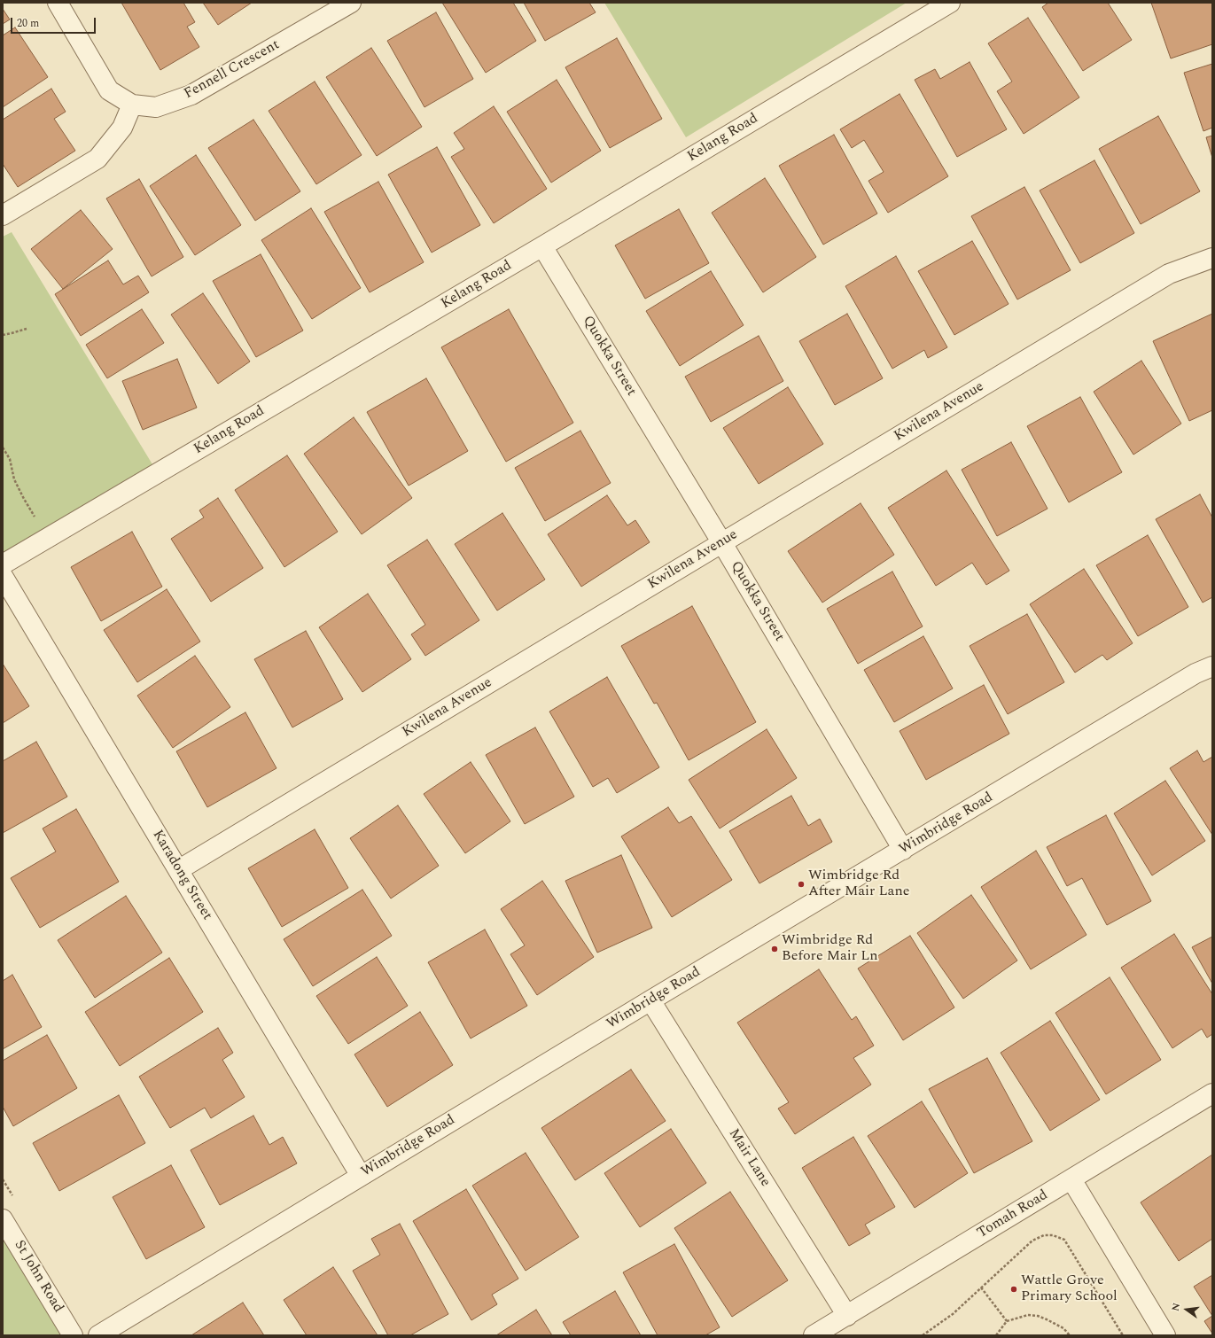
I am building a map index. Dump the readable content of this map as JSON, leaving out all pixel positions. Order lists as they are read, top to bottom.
{
  "streets": {
    "street": [
      "Fennell Crescent",
      "Kelang Road",
      "Quokka Street",
      "Kwilena Avenue",
      "Wimbridge Road",
      "Karadong Street",
      "Mair Lane",
      "Tomah Road",
      "St John Road"
    ]
  },
  "crossings": [
    ["Kelang Road", "Quokka Street"],
    ["Quokka Street", "Kwilena Avenue"],
    ["Quokka Street", "Wimbridge Road"],
    ["Kwilena Avenue", "Karadong Street"],
    ["Wimbridge Road", "Karadong Street"],
    ["Wimbridge Road", "Mair Lane"],
    ["Mair Lane", "Tomah Road"]
  ],
  "places": ["Wimbridge Rd After Mair Lane", "Wimbridge Rd Before Mair Ln", "Wattle Grove Primary School"],
  "scale_bar": "20 m",
  "north": "left"
}
